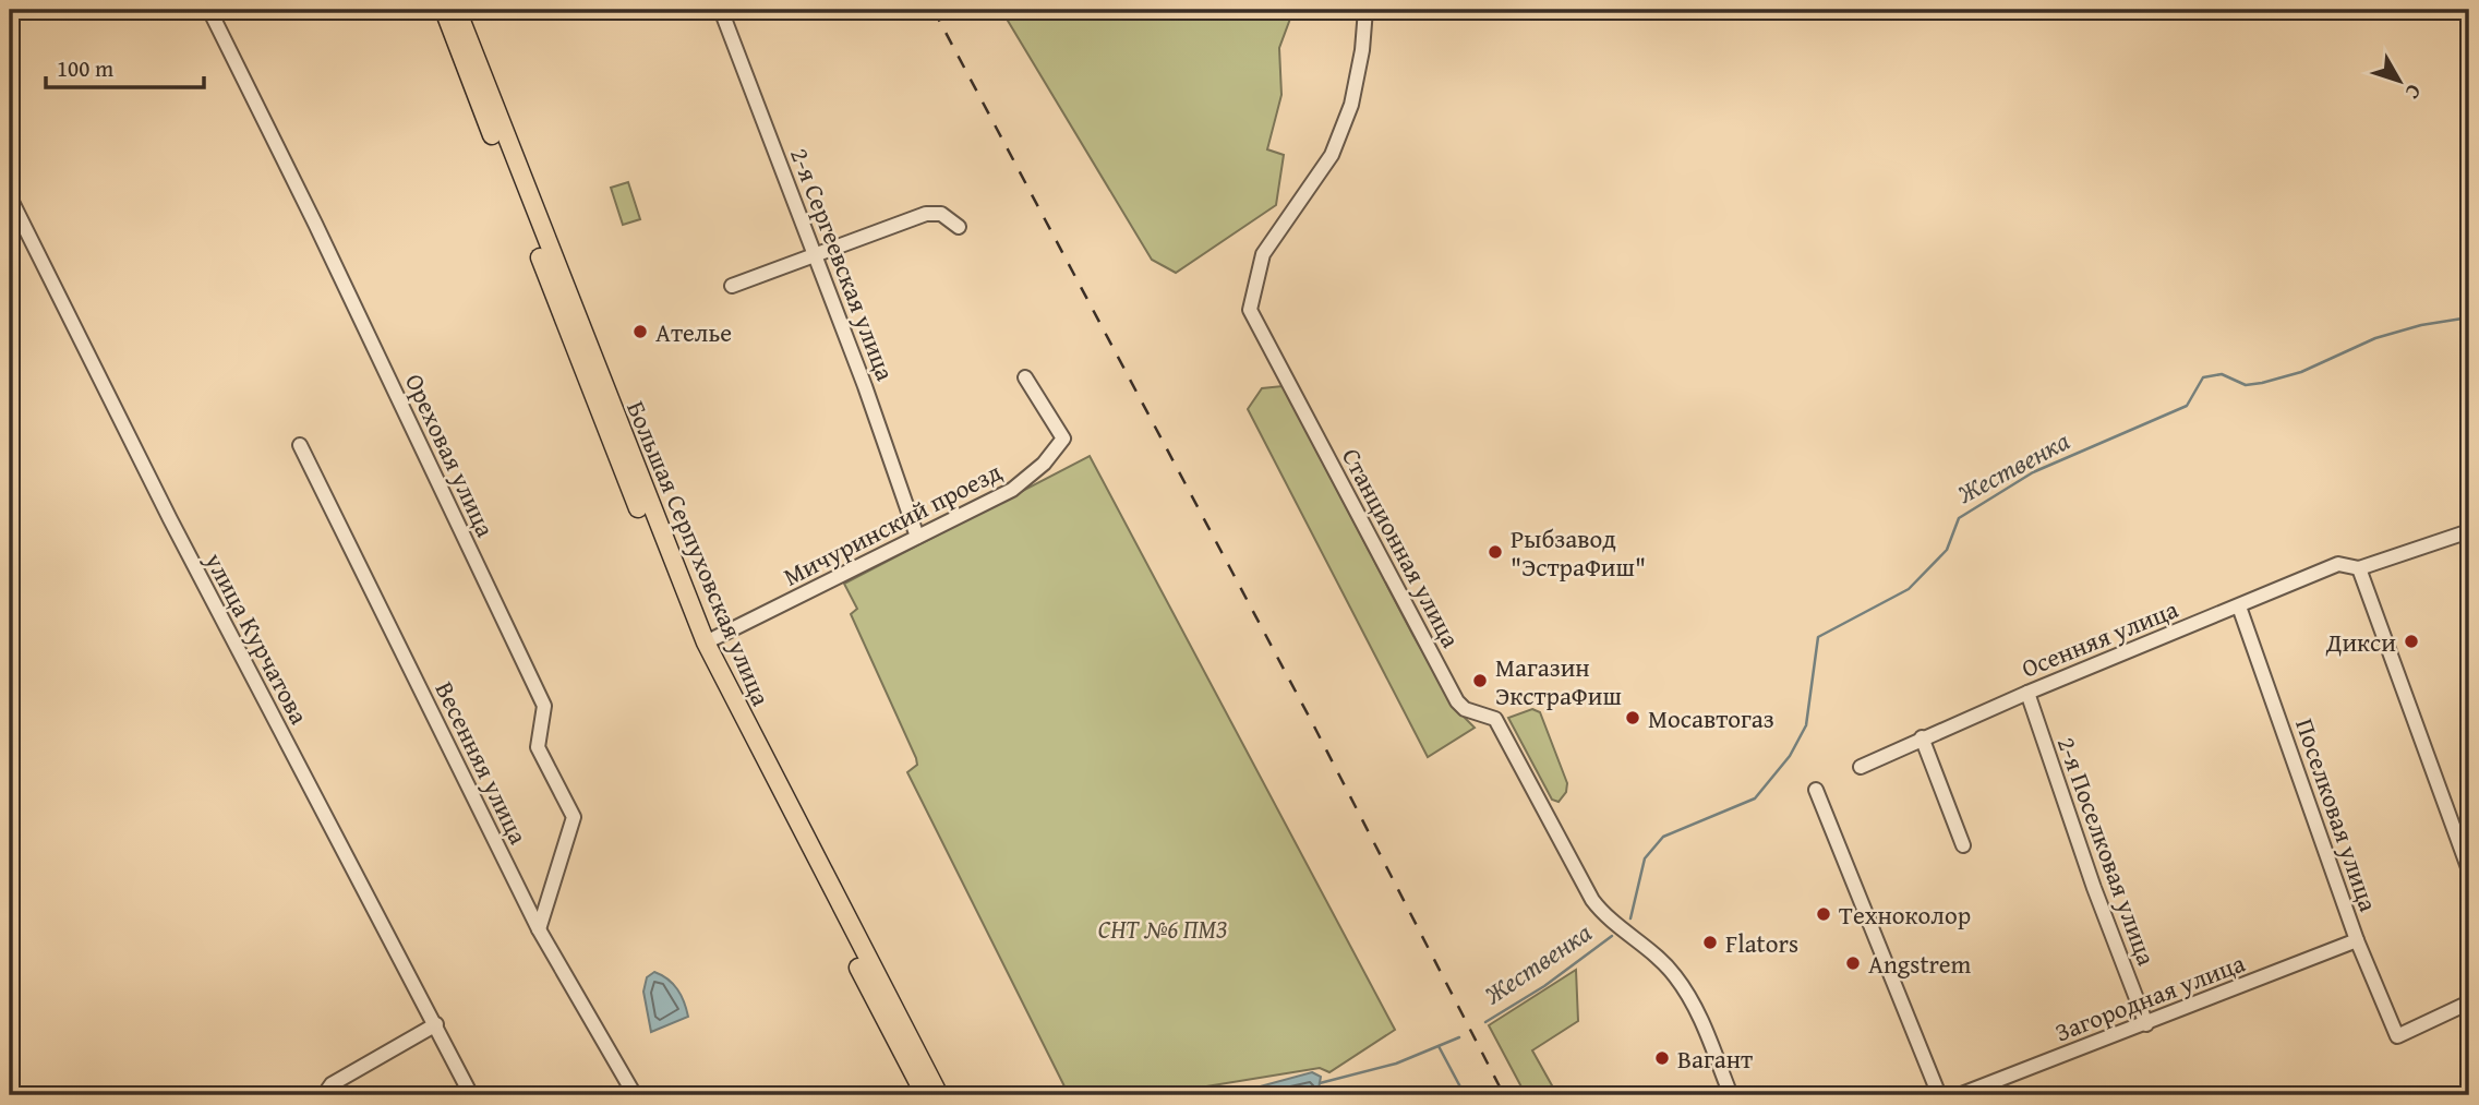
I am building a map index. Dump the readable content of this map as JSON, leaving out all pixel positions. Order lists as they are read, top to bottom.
{
  "streets": {
    "main road": ["Большая Серпуховская улица"],
    "street": [
      "2-я Сергеевская улица",
      "Ореховая улица",
      "Мичуринский проезд",
      "Станционная улица",
      "улица Курчатова",
      "Осенняя улица",
      "Весенняя улица",
      "Поселковая улица",
      "2-я Поселковая улица",
      "Загородная улица"
    ]
  },
  "crossings": [
    ["2-я Сергеевская улица", "Мичуринский проезд"],
    ["Ореховая улица", "Весенняя улица"],
    ["Мичуринский проезд", "Большая Серпуховская улица"],
    ["Осенняя улица", "Поселковая улица"],
    ["Осенняя улица", "2-я Поселковая улица"],
    ["Поселковая улица", "Загородная улица"],
    ["2-я Поселковая улица", "Загородная улица"]
  ],
  "water": ["Жественка"],
  "parks": ["СНТ №6 ПМЗ"],
  "places": [
    "Ателье",
    "Рыбзавод \"ЭстраФиш\"",
    "Дикси",
    "Магазин ЭкстраФиш",
    "Мосавтогаз",
    "Техноколор",
    "Flators",
    "Angstrem",
    "Вагант"
  ],
  "scale_bar": "100 m",
  "north": "bottom right"
}
